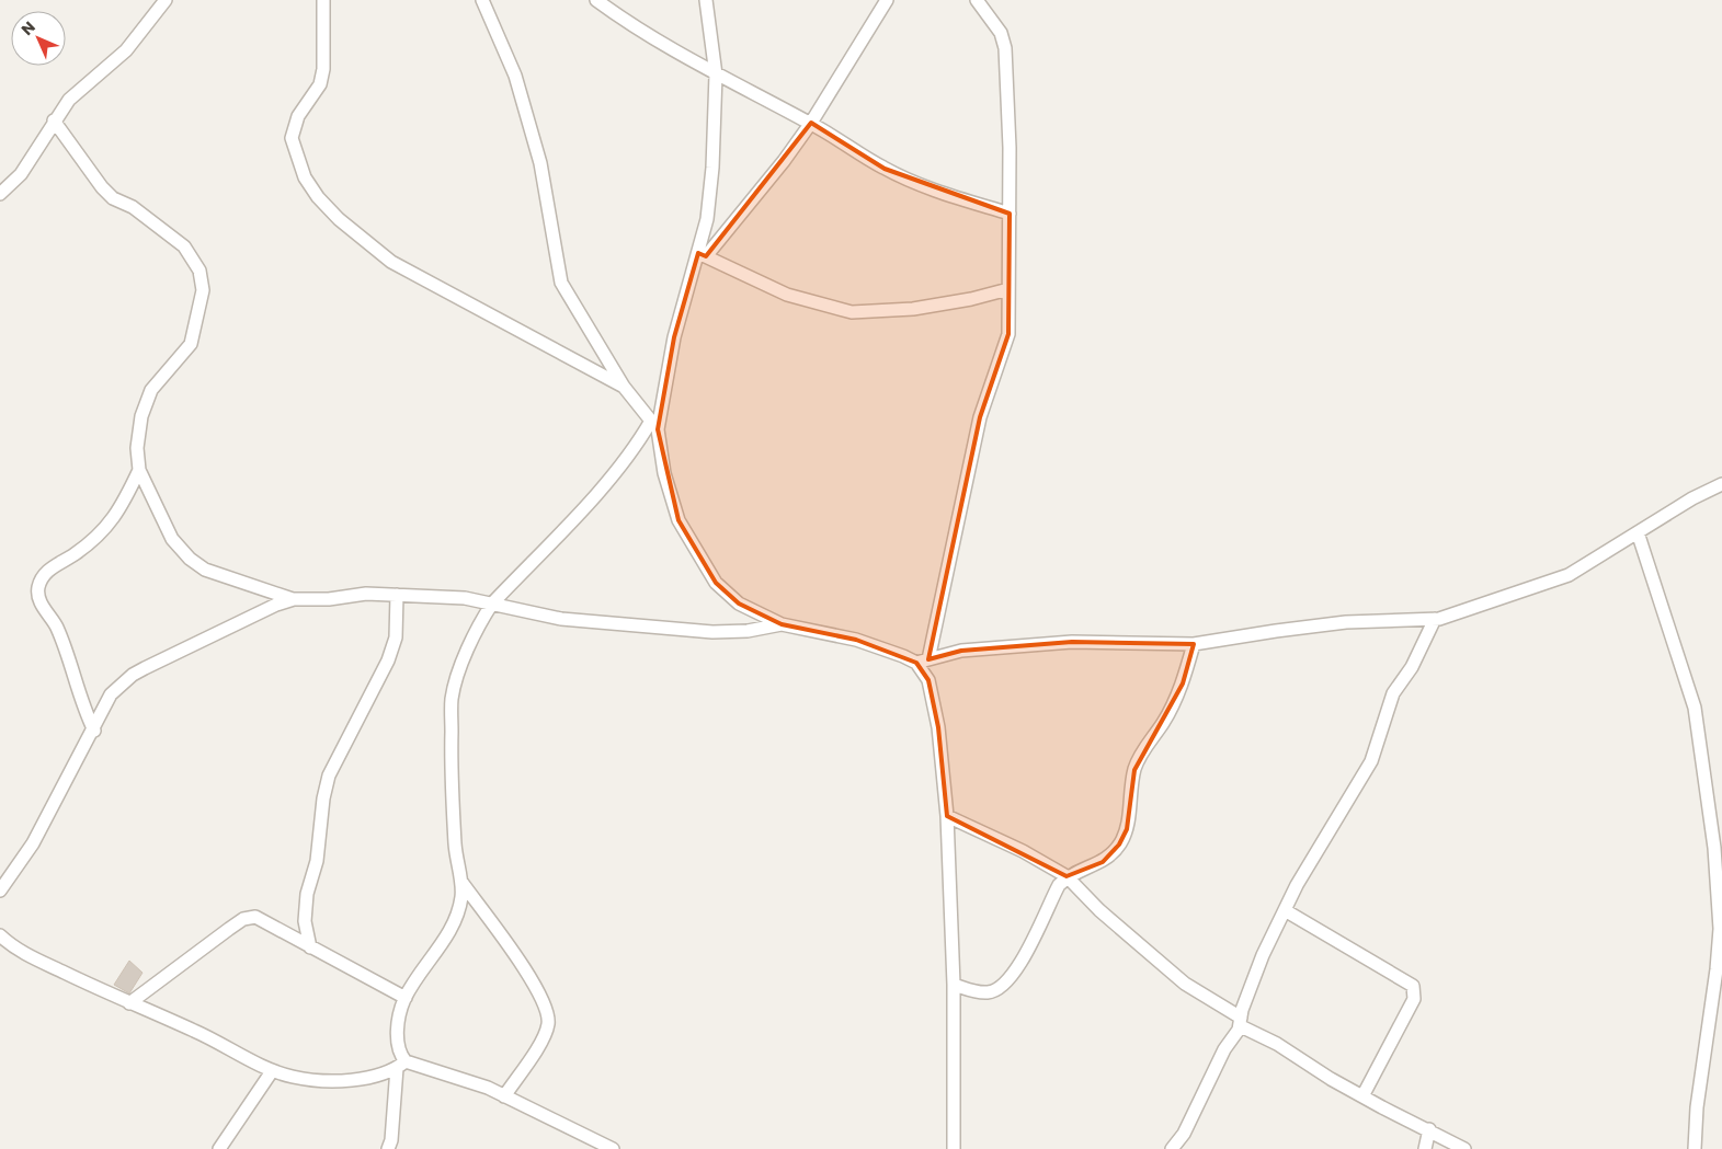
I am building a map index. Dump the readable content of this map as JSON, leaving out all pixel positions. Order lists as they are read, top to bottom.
{
  "north": "top left"
}
